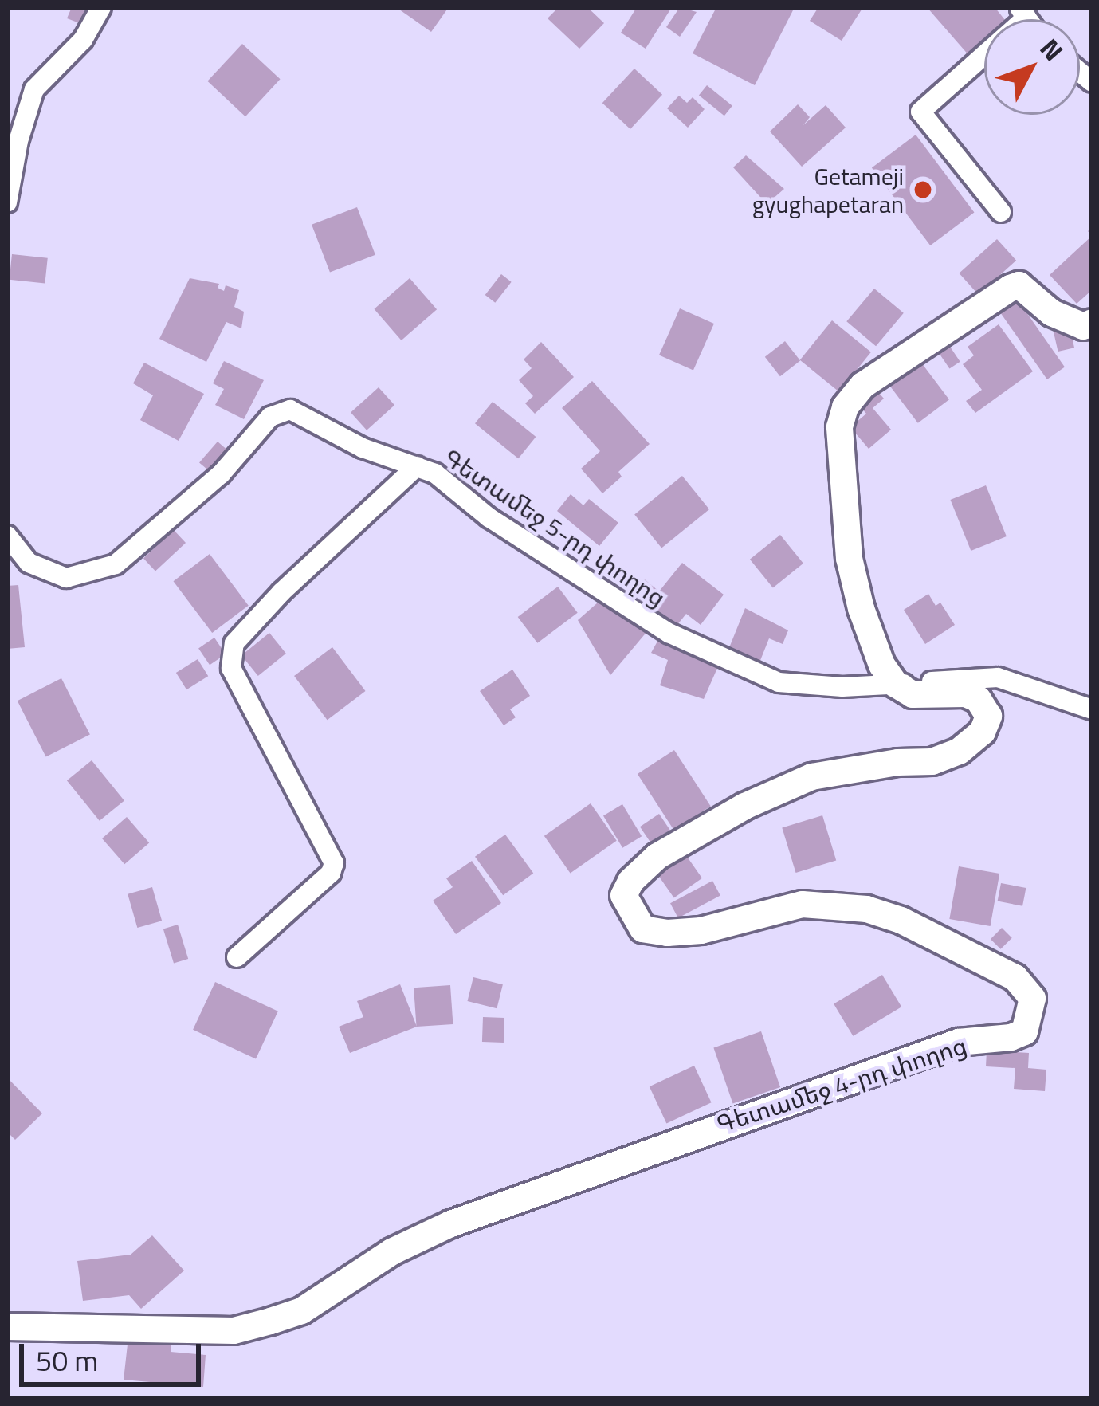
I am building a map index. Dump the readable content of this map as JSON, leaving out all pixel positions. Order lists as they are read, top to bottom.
{
  "streets": {
    "street": ["Գետամեջ 5-րդ փողոց", "Գետամեջ 4-րդ փողոց"]
  },
  "crossings": [
    ["Գետամեջ 5-րդ փողոց", "Գետամեջ 4-րդ փողոց"]
  ],
  "places": ["Getameji gyughapetaran"],
  "scale_bar": "50 m",
  "north": "top right"
}
